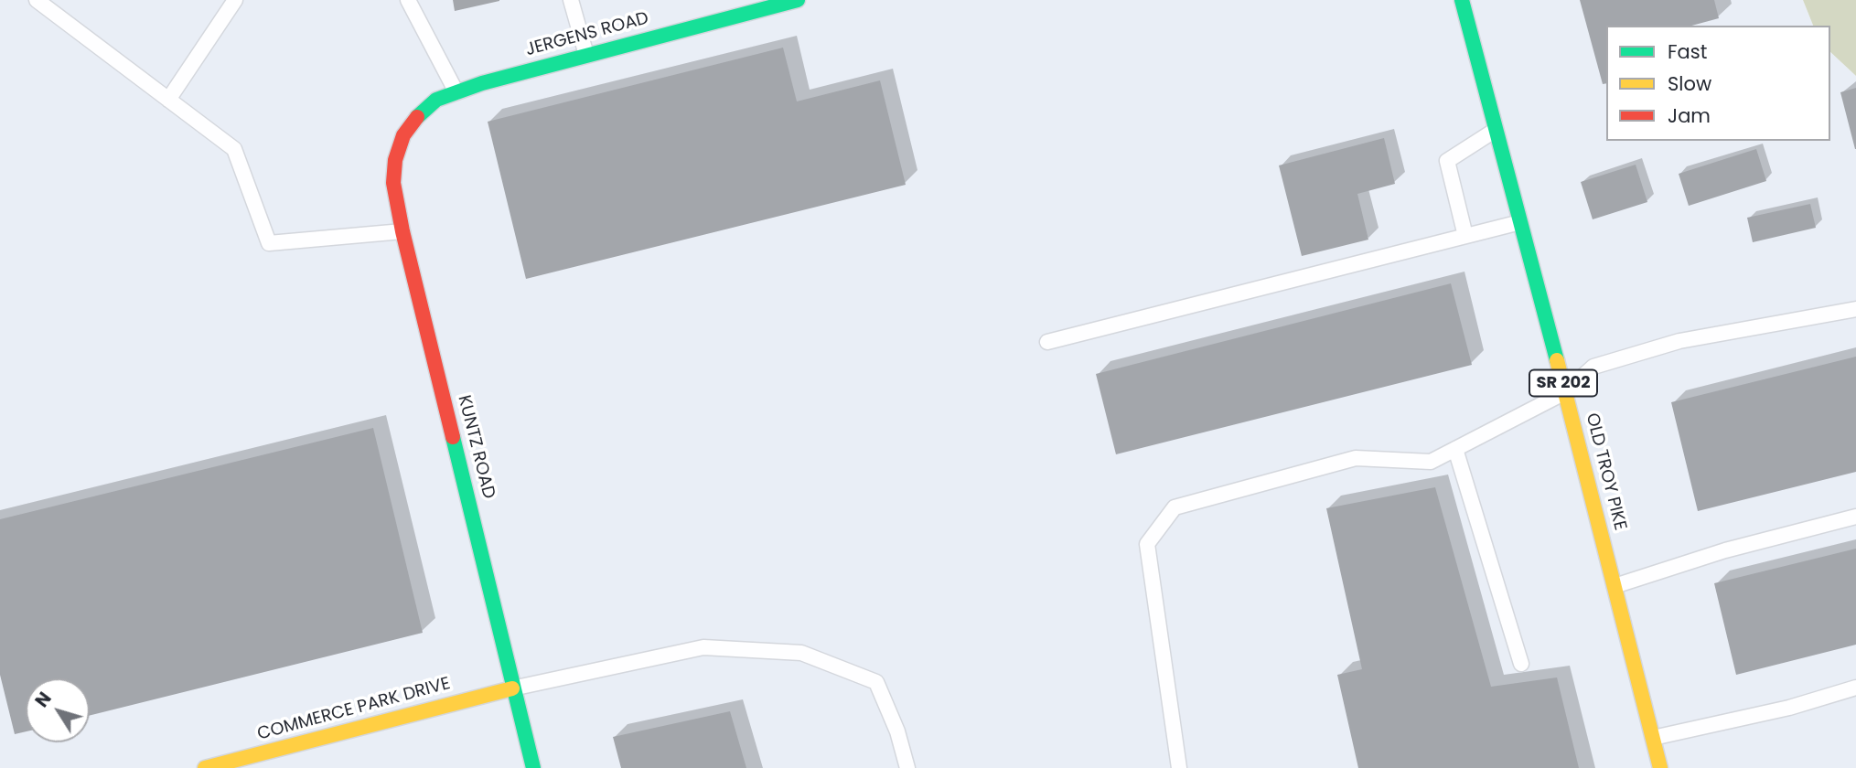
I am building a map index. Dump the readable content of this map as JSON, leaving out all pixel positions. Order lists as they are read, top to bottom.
{
  "streets": {
    "street": [
      "JERGENS ROAD",
      "SR 202",
      "KUNTZ ROAD",
      "OLD TROY PIKE",
      "COMMERCE PARK DRIVE"
    ]
  },
  "crossings": [
    ["JERGENS ROAD", "KUNTZ ROAD"],
    ["KUNTZ ROAD", "COMMERCE PARK DRIVE"]
  ],
  "legend": ["Fast", "Slow", "Jam"],
  "north": "top left"
}
